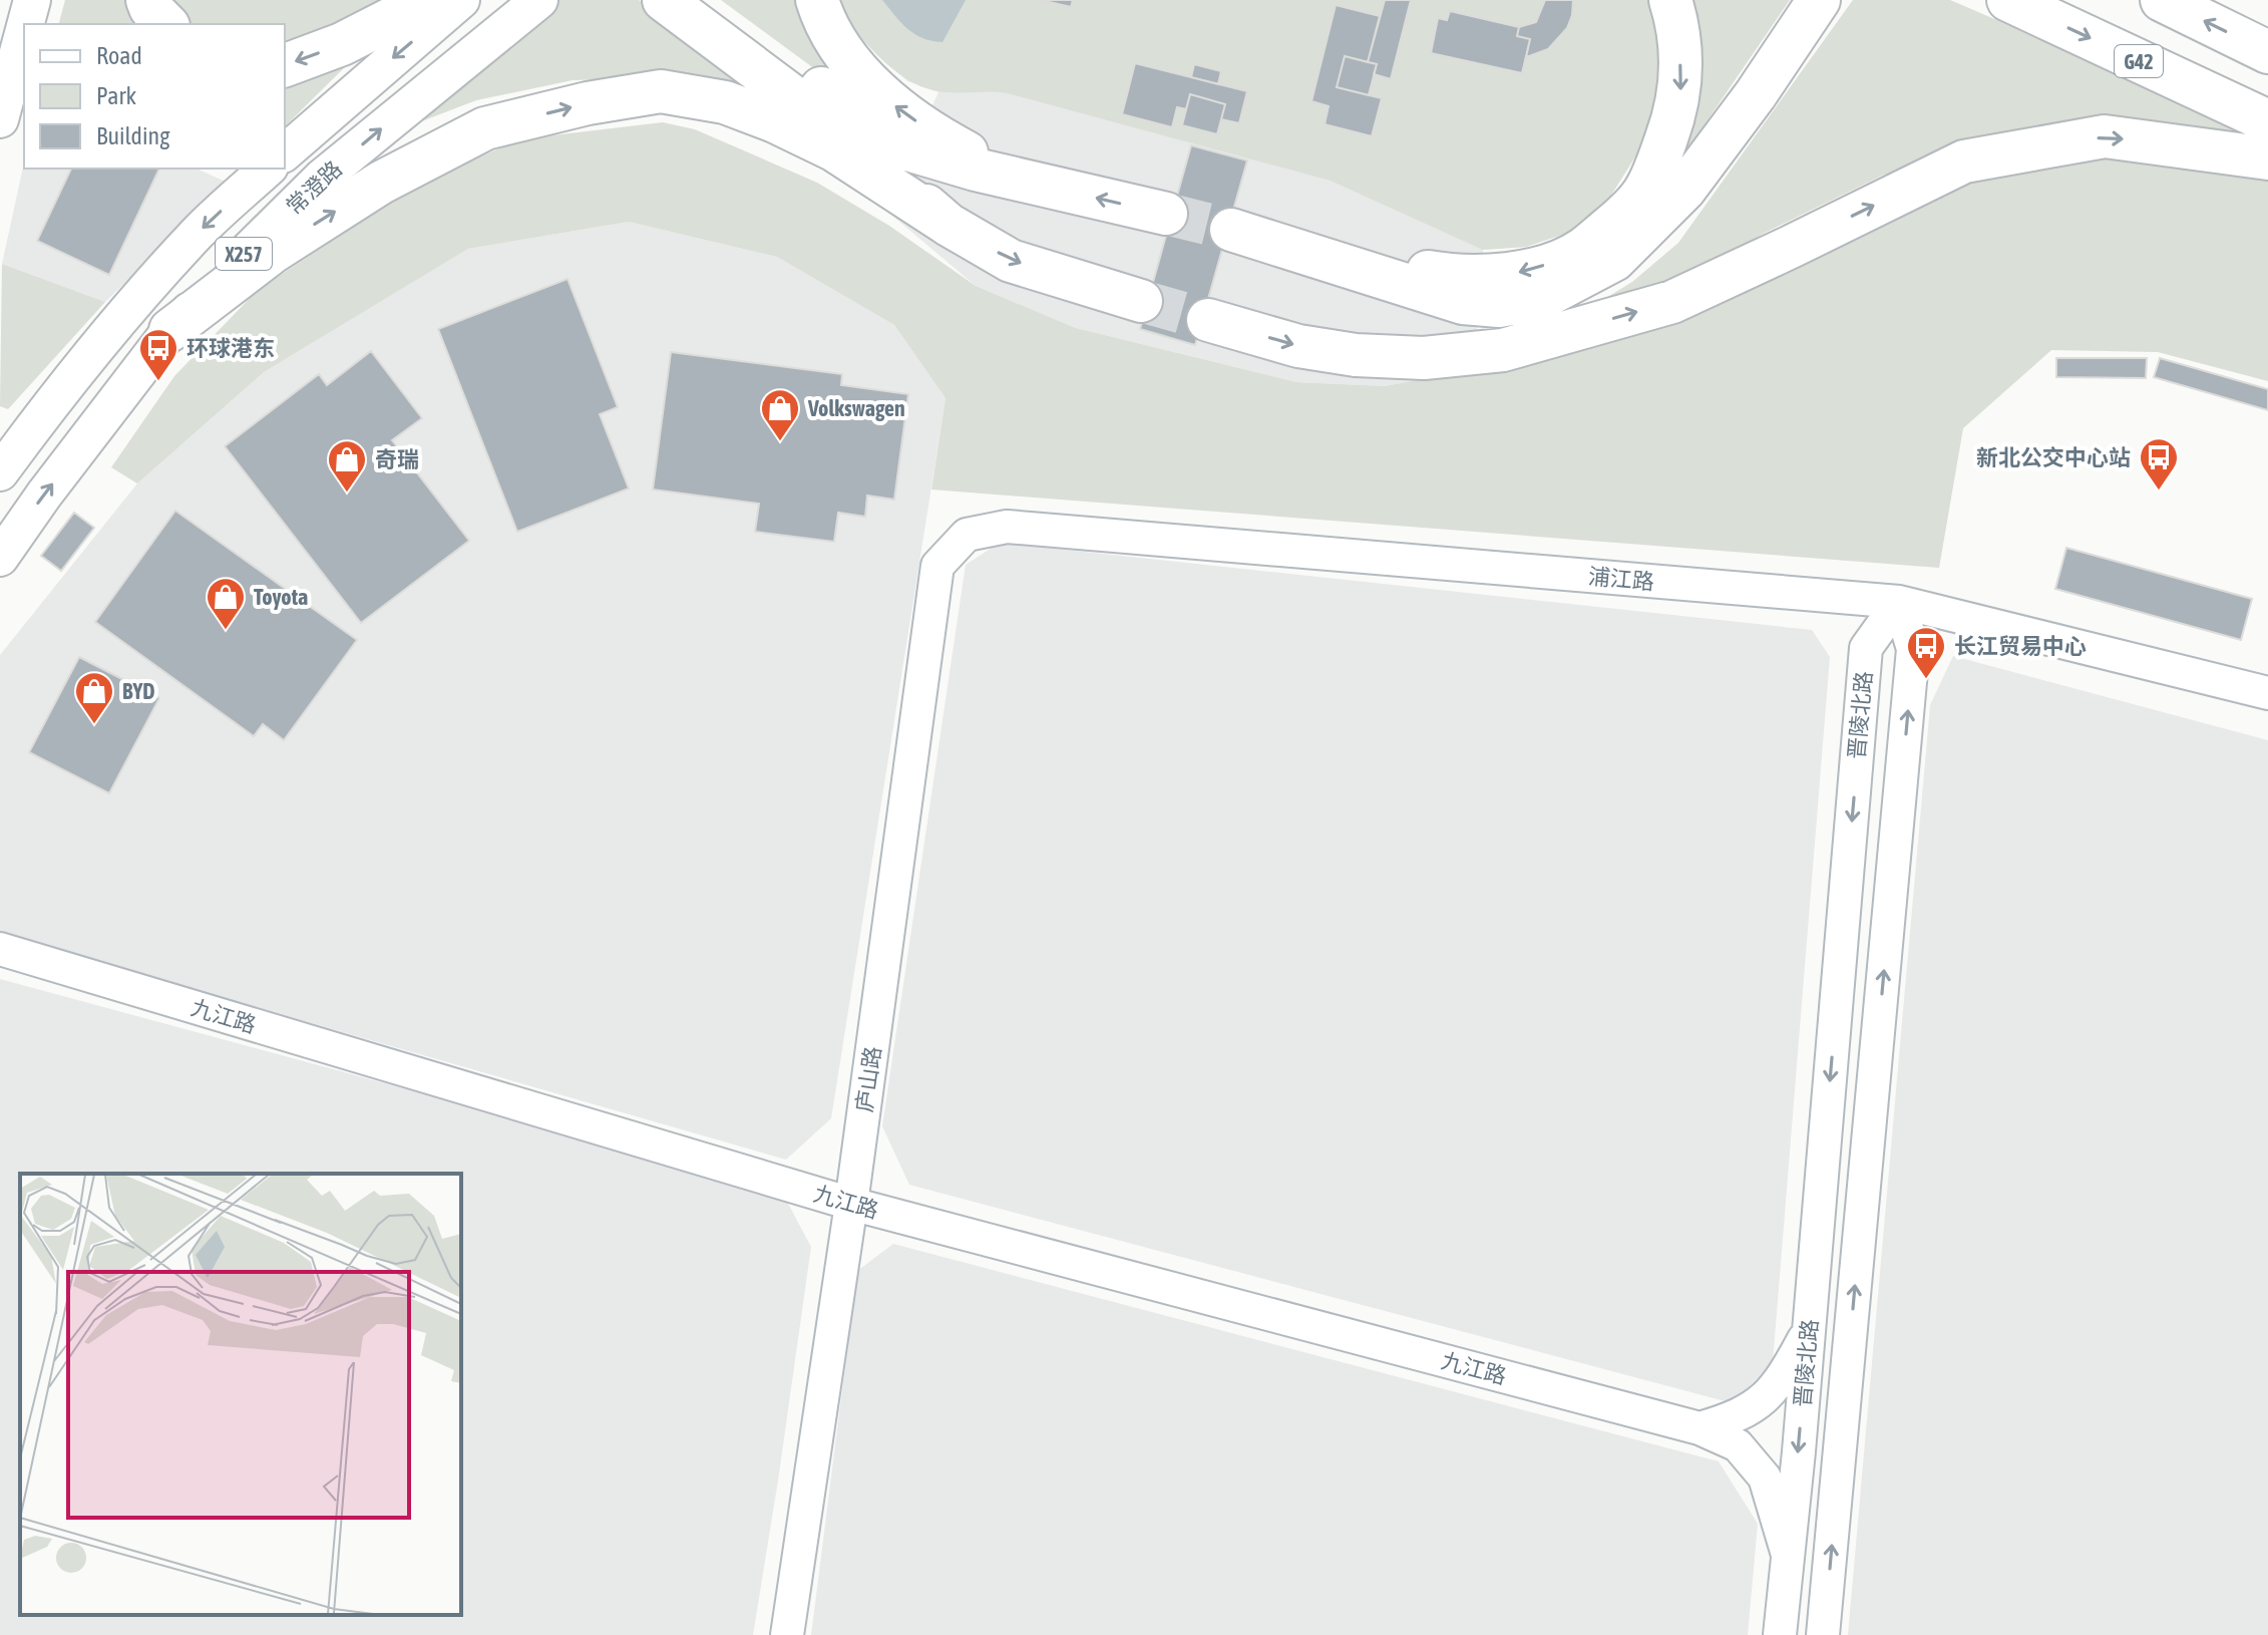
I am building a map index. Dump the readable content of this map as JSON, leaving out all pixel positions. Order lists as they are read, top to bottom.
{
  "streets": {
    "highway": ["G42"],
    "main road": ["常澄路", "X257"],
    "street": [
      "浦江路",
      "晋陵北路",
      "九江路",
      "庐山路"
    ]
  },
  "crossings": [
    ["浦江路", "晋陵北路"],
    ["浦江路", "庐山路"],
    ["晋陵北路", "九江路"],
    ["九江路", "庐山路"]
  ],
  "places": {
    "bus stop": ["环球港东", "新北公交中心站", "长江贸易中心"],
    "shop": [
      "Volkswagen",
      "奇瑞",
      "Toyota",
      "BYD"
    ]
  },
  "legend": ["Road", "Park", "Building"]
}
